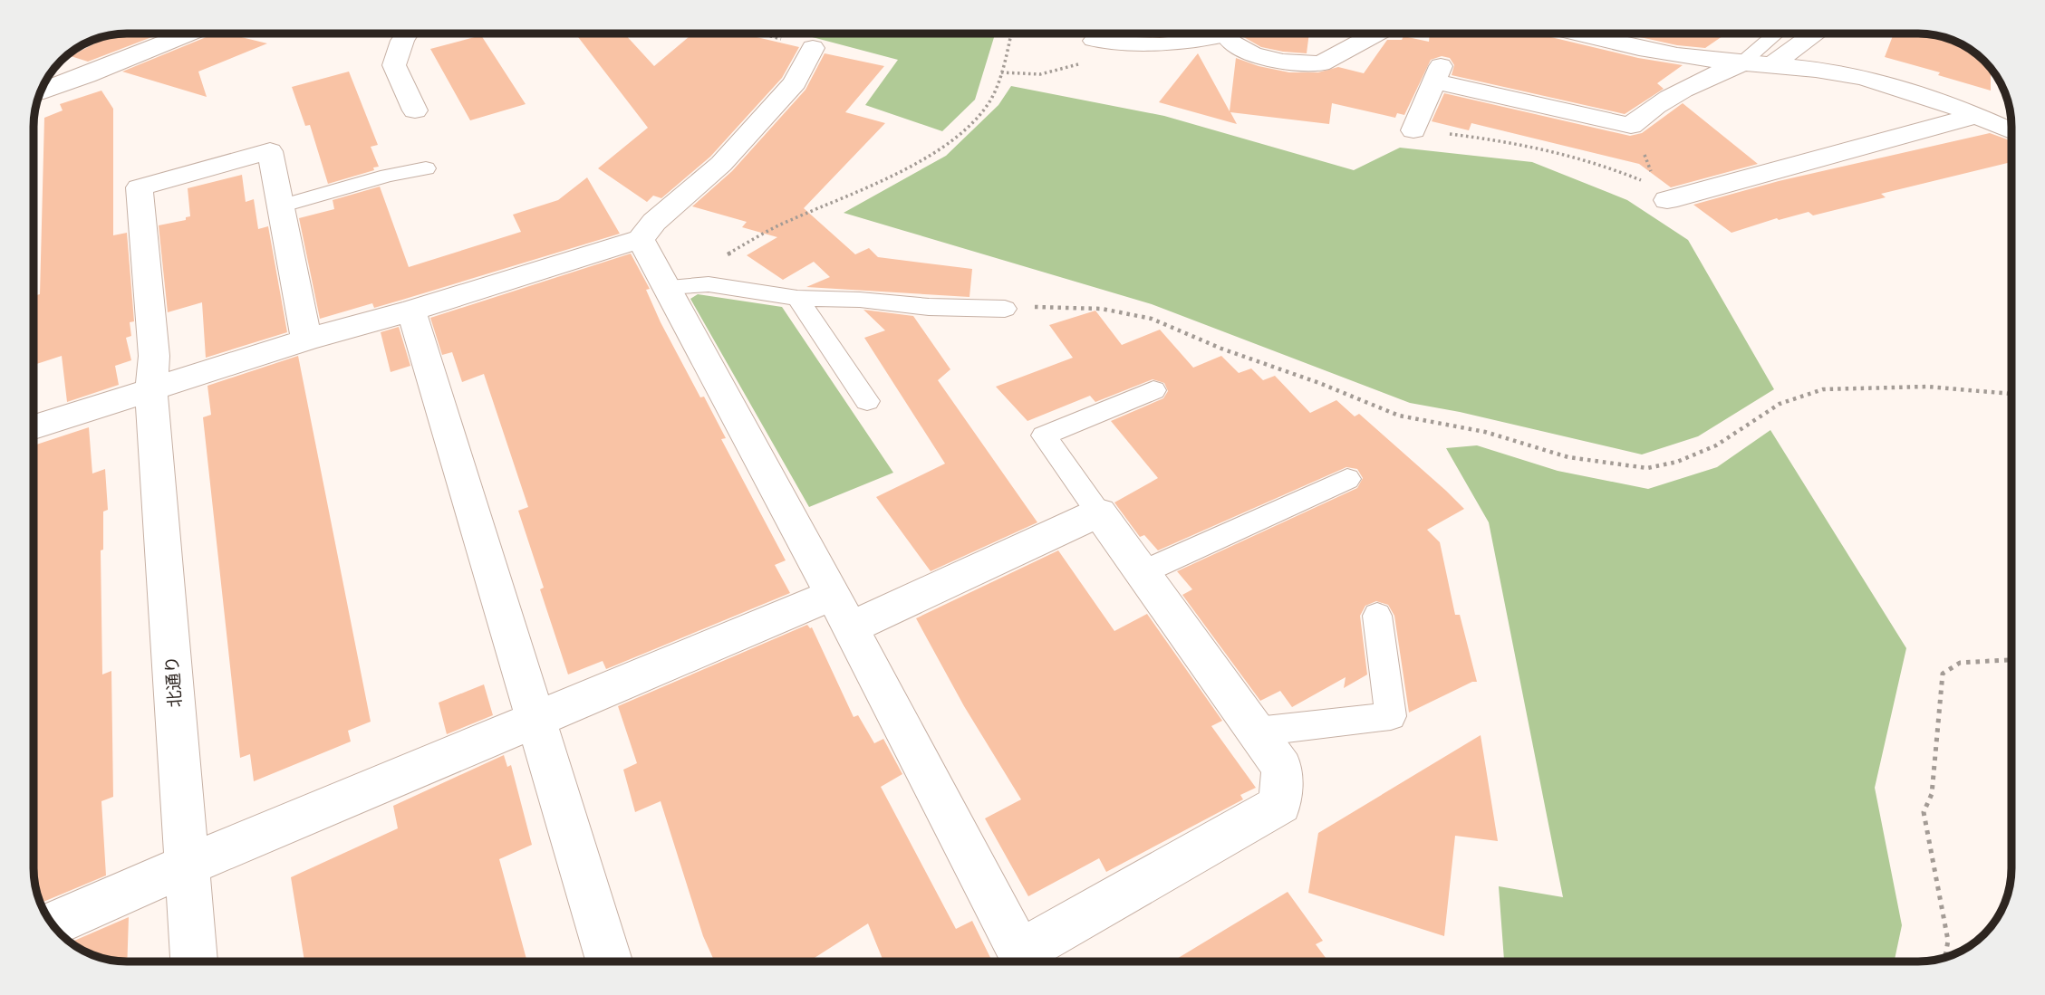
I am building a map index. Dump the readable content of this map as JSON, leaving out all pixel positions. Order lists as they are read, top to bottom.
{
  "streets": {
    "street": ["北通り"]
  }
}
